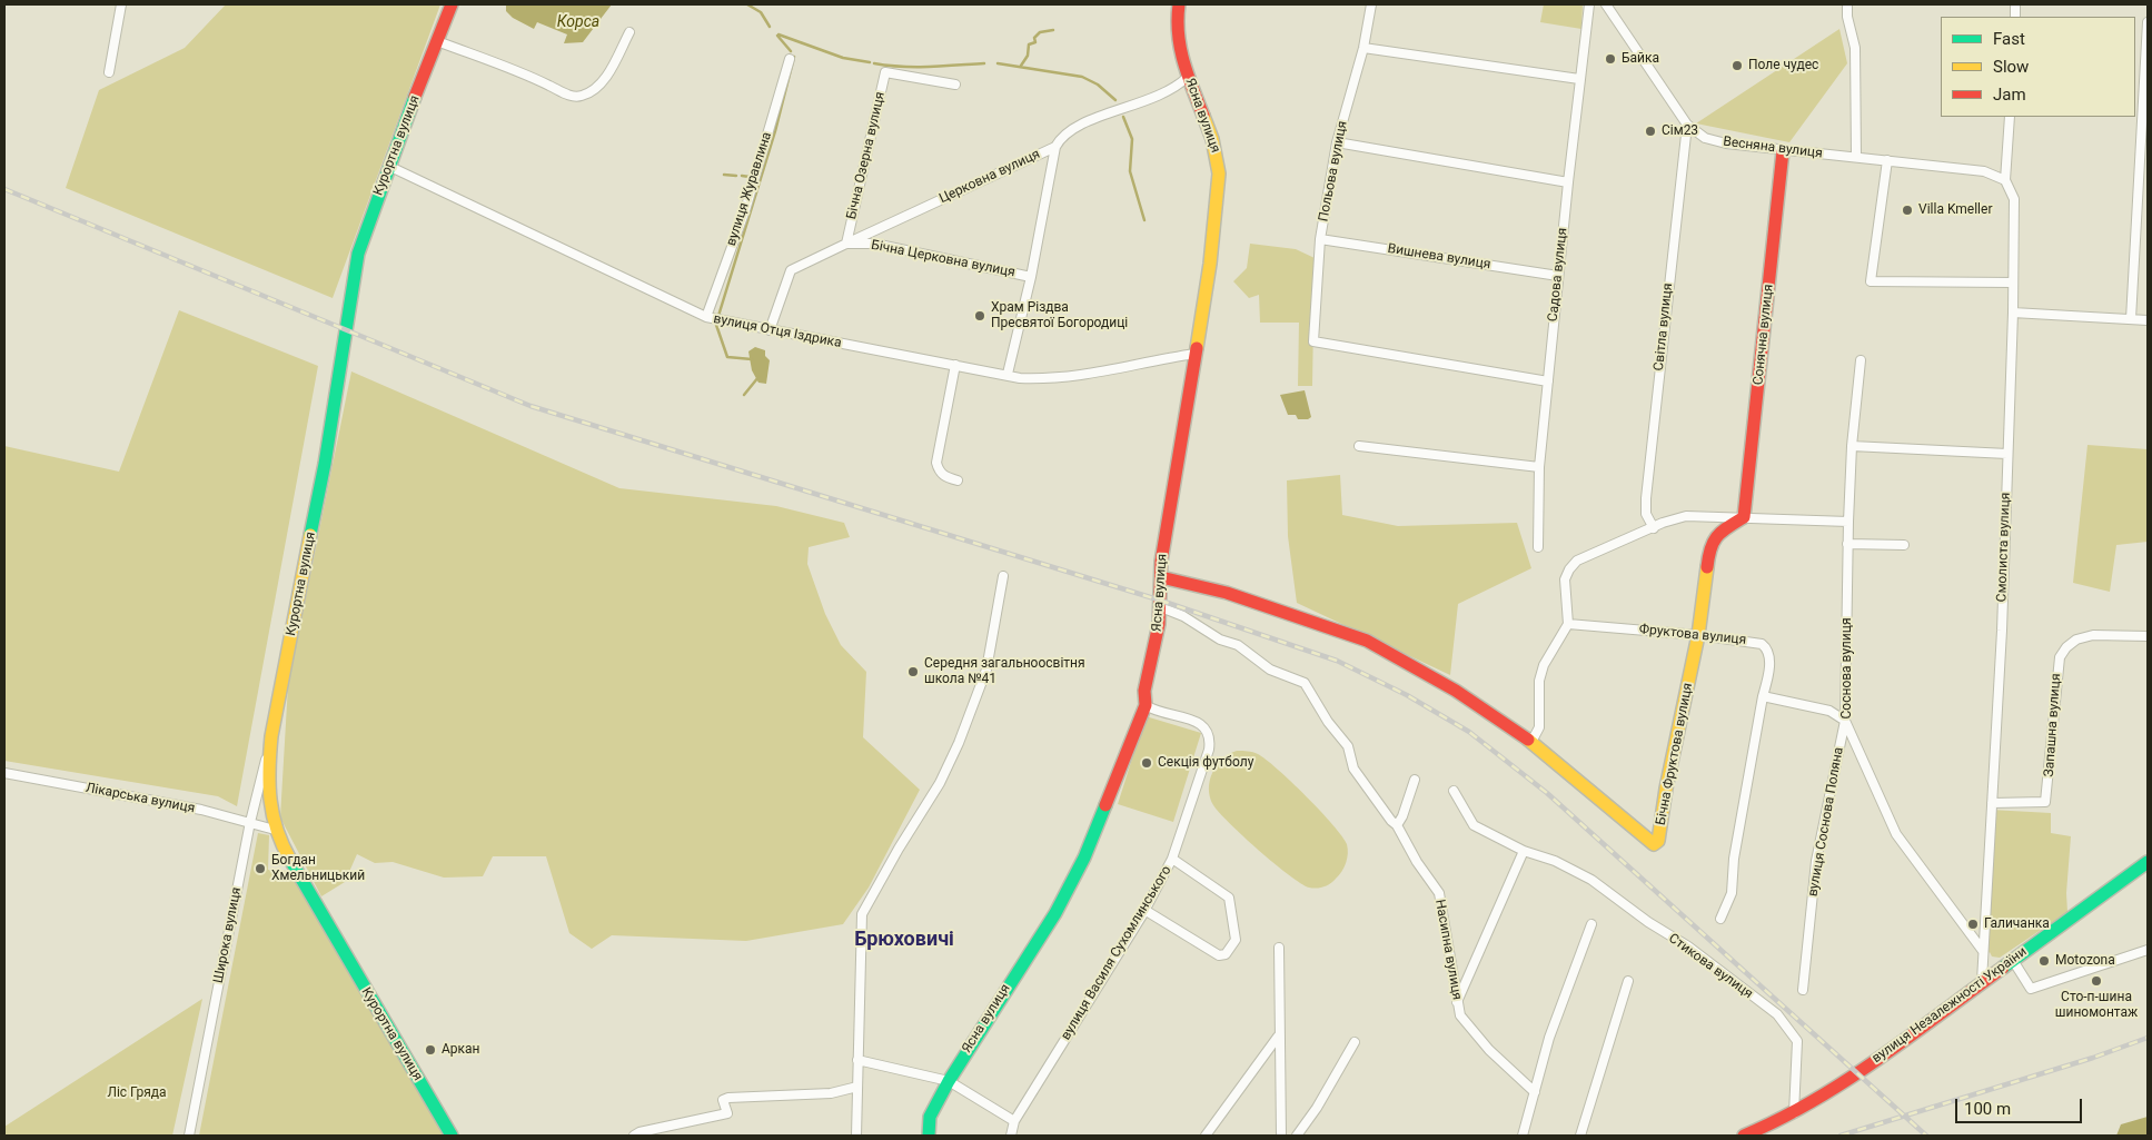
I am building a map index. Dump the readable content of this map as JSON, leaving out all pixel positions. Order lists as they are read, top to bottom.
{
  "streets": {
    "street": [
      "Ясна вулиця",
      "Курортна вулиця",
      "Весняна вулиця",
      "Бічна Озерна вулиця",
      "Польова вулиця",
      "Церковна вулиця",
      "вулиця Журавлина",
      "Вишнева вулиця",
      "Бічна Церковна вулиця",
      "Садова вулиця",
      "Світла вулиця",
      "вулиця Отця Іздрика",
      "Сонячна вулиця",
      "Смолиста вулиця",
      "Фруктова вулиця",
      "Соснова вулиця",
      "Запашна вулиця",
      "Бічна Фруктова вулиця",
      "Лікарська вулиця",
      "вулиця Соснова Поляна",
      "Широка вулиця",
      "Насипна вулиця",
      "вулиця Василя Сухомлинського",
      "Стикова вулиця",
      "вулиця Незалежності України"
    ]
  },
  "crossings": [
    ["Ясна вулиця", "Церковна вулиця"],
    ["Ясна вулиця", "вулиця Отця Іздрика"],
    ["Ясна вулиця", "Насипна вулиця"],
    ["Ясна вулиця", "вулиця Василя Сухомлинського"],
    ["Курортна вулиця", "вулиця Отця Іздрика"],
    ["Курортна вулиця", "Лікарська вулиця"],
    ["Курортна вулиця", "Широка вулиця"],
    ["Весняна вулиця", "Світла вулиця"],
    ["Весняна вулиця", "Сонячна вулиця"],
    ["Весняна вулиця", "Смолиста вулиця"],
    ["Бічна Озерна вулиця", "Церковна вулиця"],
    ["Бічна Озерна вулиця", "Бічна Церковна вулиця"],
    ["Польова вулиця", "Вишнева вулиця"],
    ["Польова вулиця", "Садова вулиця"],
    ["Церковна вулиця", "Бічна Церковна вулиця"],
    ["вулиця Журавлина", "вулиця Отця Іздрика"],
    ["Вишнева вулиця", "Садова вулиця"],
    ["Бічна Церковна вулиця", "вулиця Отця Іздрика"],
    ["Сонячна вулиця", "Бічна Фруктова вулиця"],
    ["Смолиста вулиця", "Соснова вулиця"],
    ["Смолиста вулиця", "Запашна вулиця"],
    ["Смолиста вулиця", "вулиця Незалежності України"],
    ["Фруктова вулиця", "Бічна Фруктова вулиця"],
    ["Соснова вулиця", "вулиця Соснова Поляна"],
    ["Лікарська вулиця", "Широка вулиця"],
    ["Стикова вулиця", "вулиця Незалежності України"]
  ],
  "districts": ["Брюховичі"],
  "water": ["Корса"],
  "parks": ["Ліс Гряда"],
  "places": [
    "Байка",
    "Поле чудес",
    "Сім23",
    "Villa Kmeller",
    "Храм Різдва Пресвятої Богородиці",
    "Середня загальноосвітня школа №41",
    "Секція футболу",
    "Богдан Хмельницький",
    "Галичанка",
    "Motozona",
    "Сто-п-шина шиномонтаж",
    "Аркан"
  ],
  "legend": ["Fast", "Slow", "Jam"],
  "scale_bar": "100 m"
}
